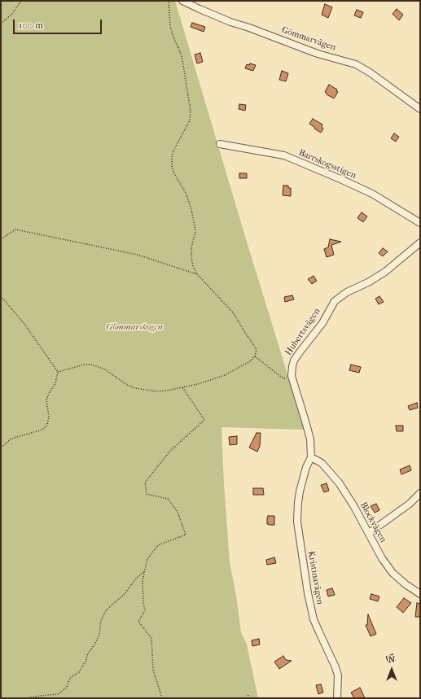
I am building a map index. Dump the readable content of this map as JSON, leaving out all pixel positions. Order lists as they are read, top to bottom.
{
  "streets": {
    "street": [
      "Gömmarvägen",
      "Barrskogsstigen",
      "Hubertsvägen",
      "Blockvägen",
      "Kristinavägen"
    ]
  },
  "crossings": [
    ["Hubertsvägen", "Blockvägen"],
    ["Hubertsvägen", "Kristinavägen"],
    ["Blockvägen", "Kristinavägen"]
  ],
  "parks": ["Gömmarskogen"],
  "scale_bar": "100 m",
  "north": "top"
}
